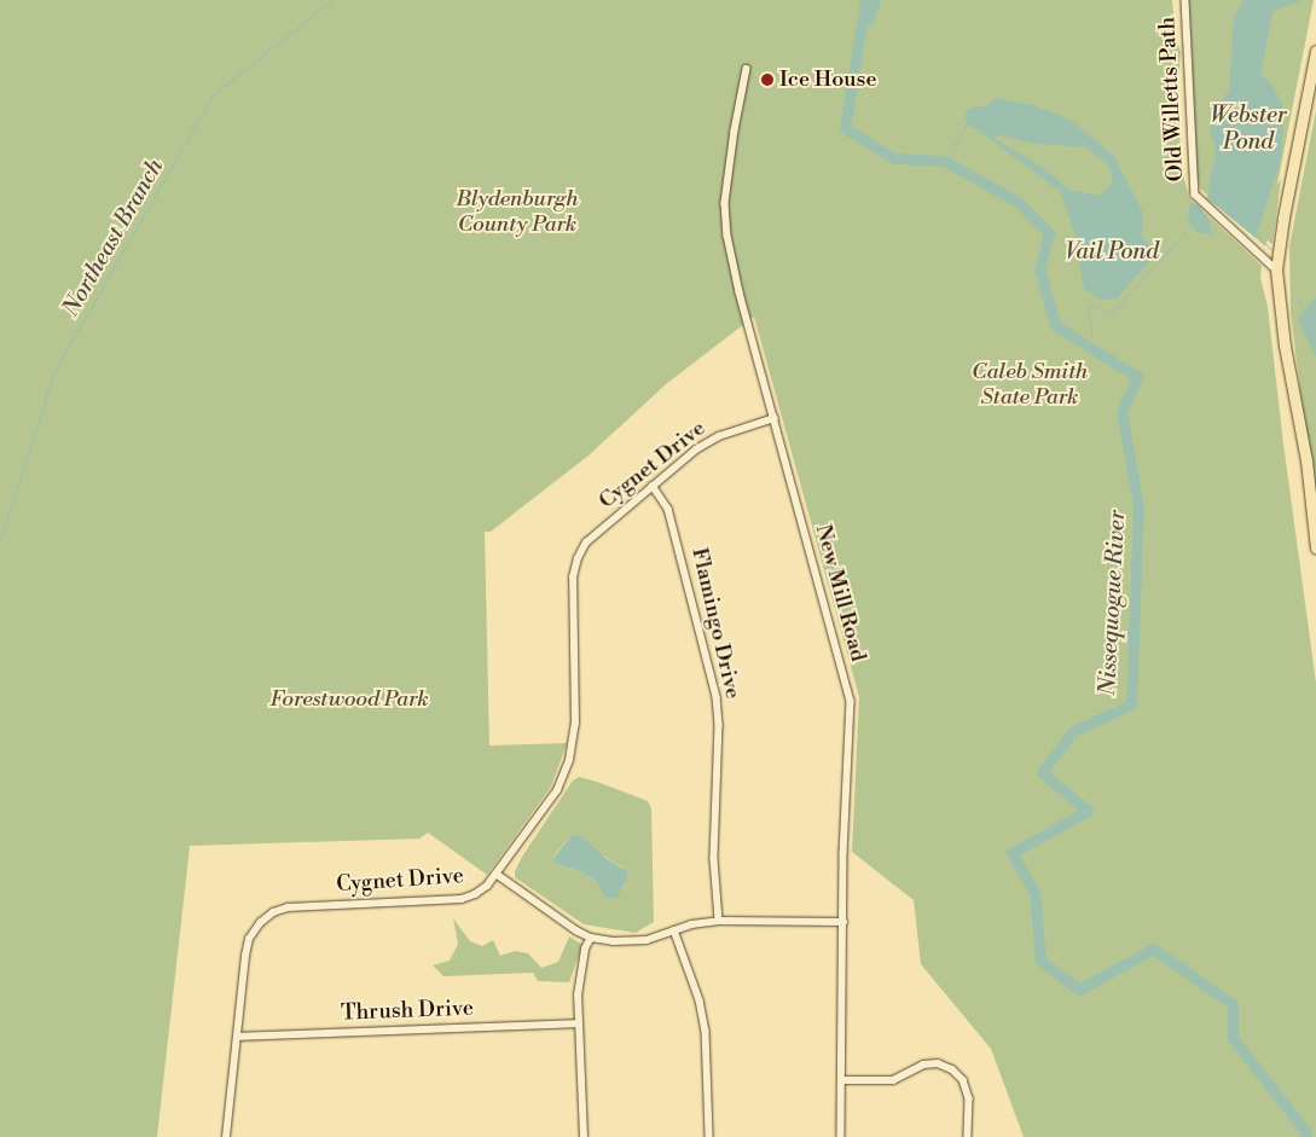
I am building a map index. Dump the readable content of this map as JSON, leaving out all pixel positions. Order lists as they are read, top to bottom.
{
  "streets": {
    "street": [
      "Old Willetts Path",
      "Cygnet Drive",
      "New Mill Road",
      "Flamingo Drive",
      "Thrush Drive"
    ]
  },
  "crossings": [
    ["Cygnet Drive", "New Mill Road"],
    ["Cygnet Drive", "Flamingo Drive"],
    ["Cygnet Drive", "Thrush Drive"]
  ],
  "water": [
    "Webster Pond",
    "Northeast Branch",
    "Vail Pond",
    "Nissequogue River"
  ],
  "parks": ["Blydenburgh County Park", "Caleb Smith State Park", "Forestwood Park"],
  "places": ["Ice House"]
}
